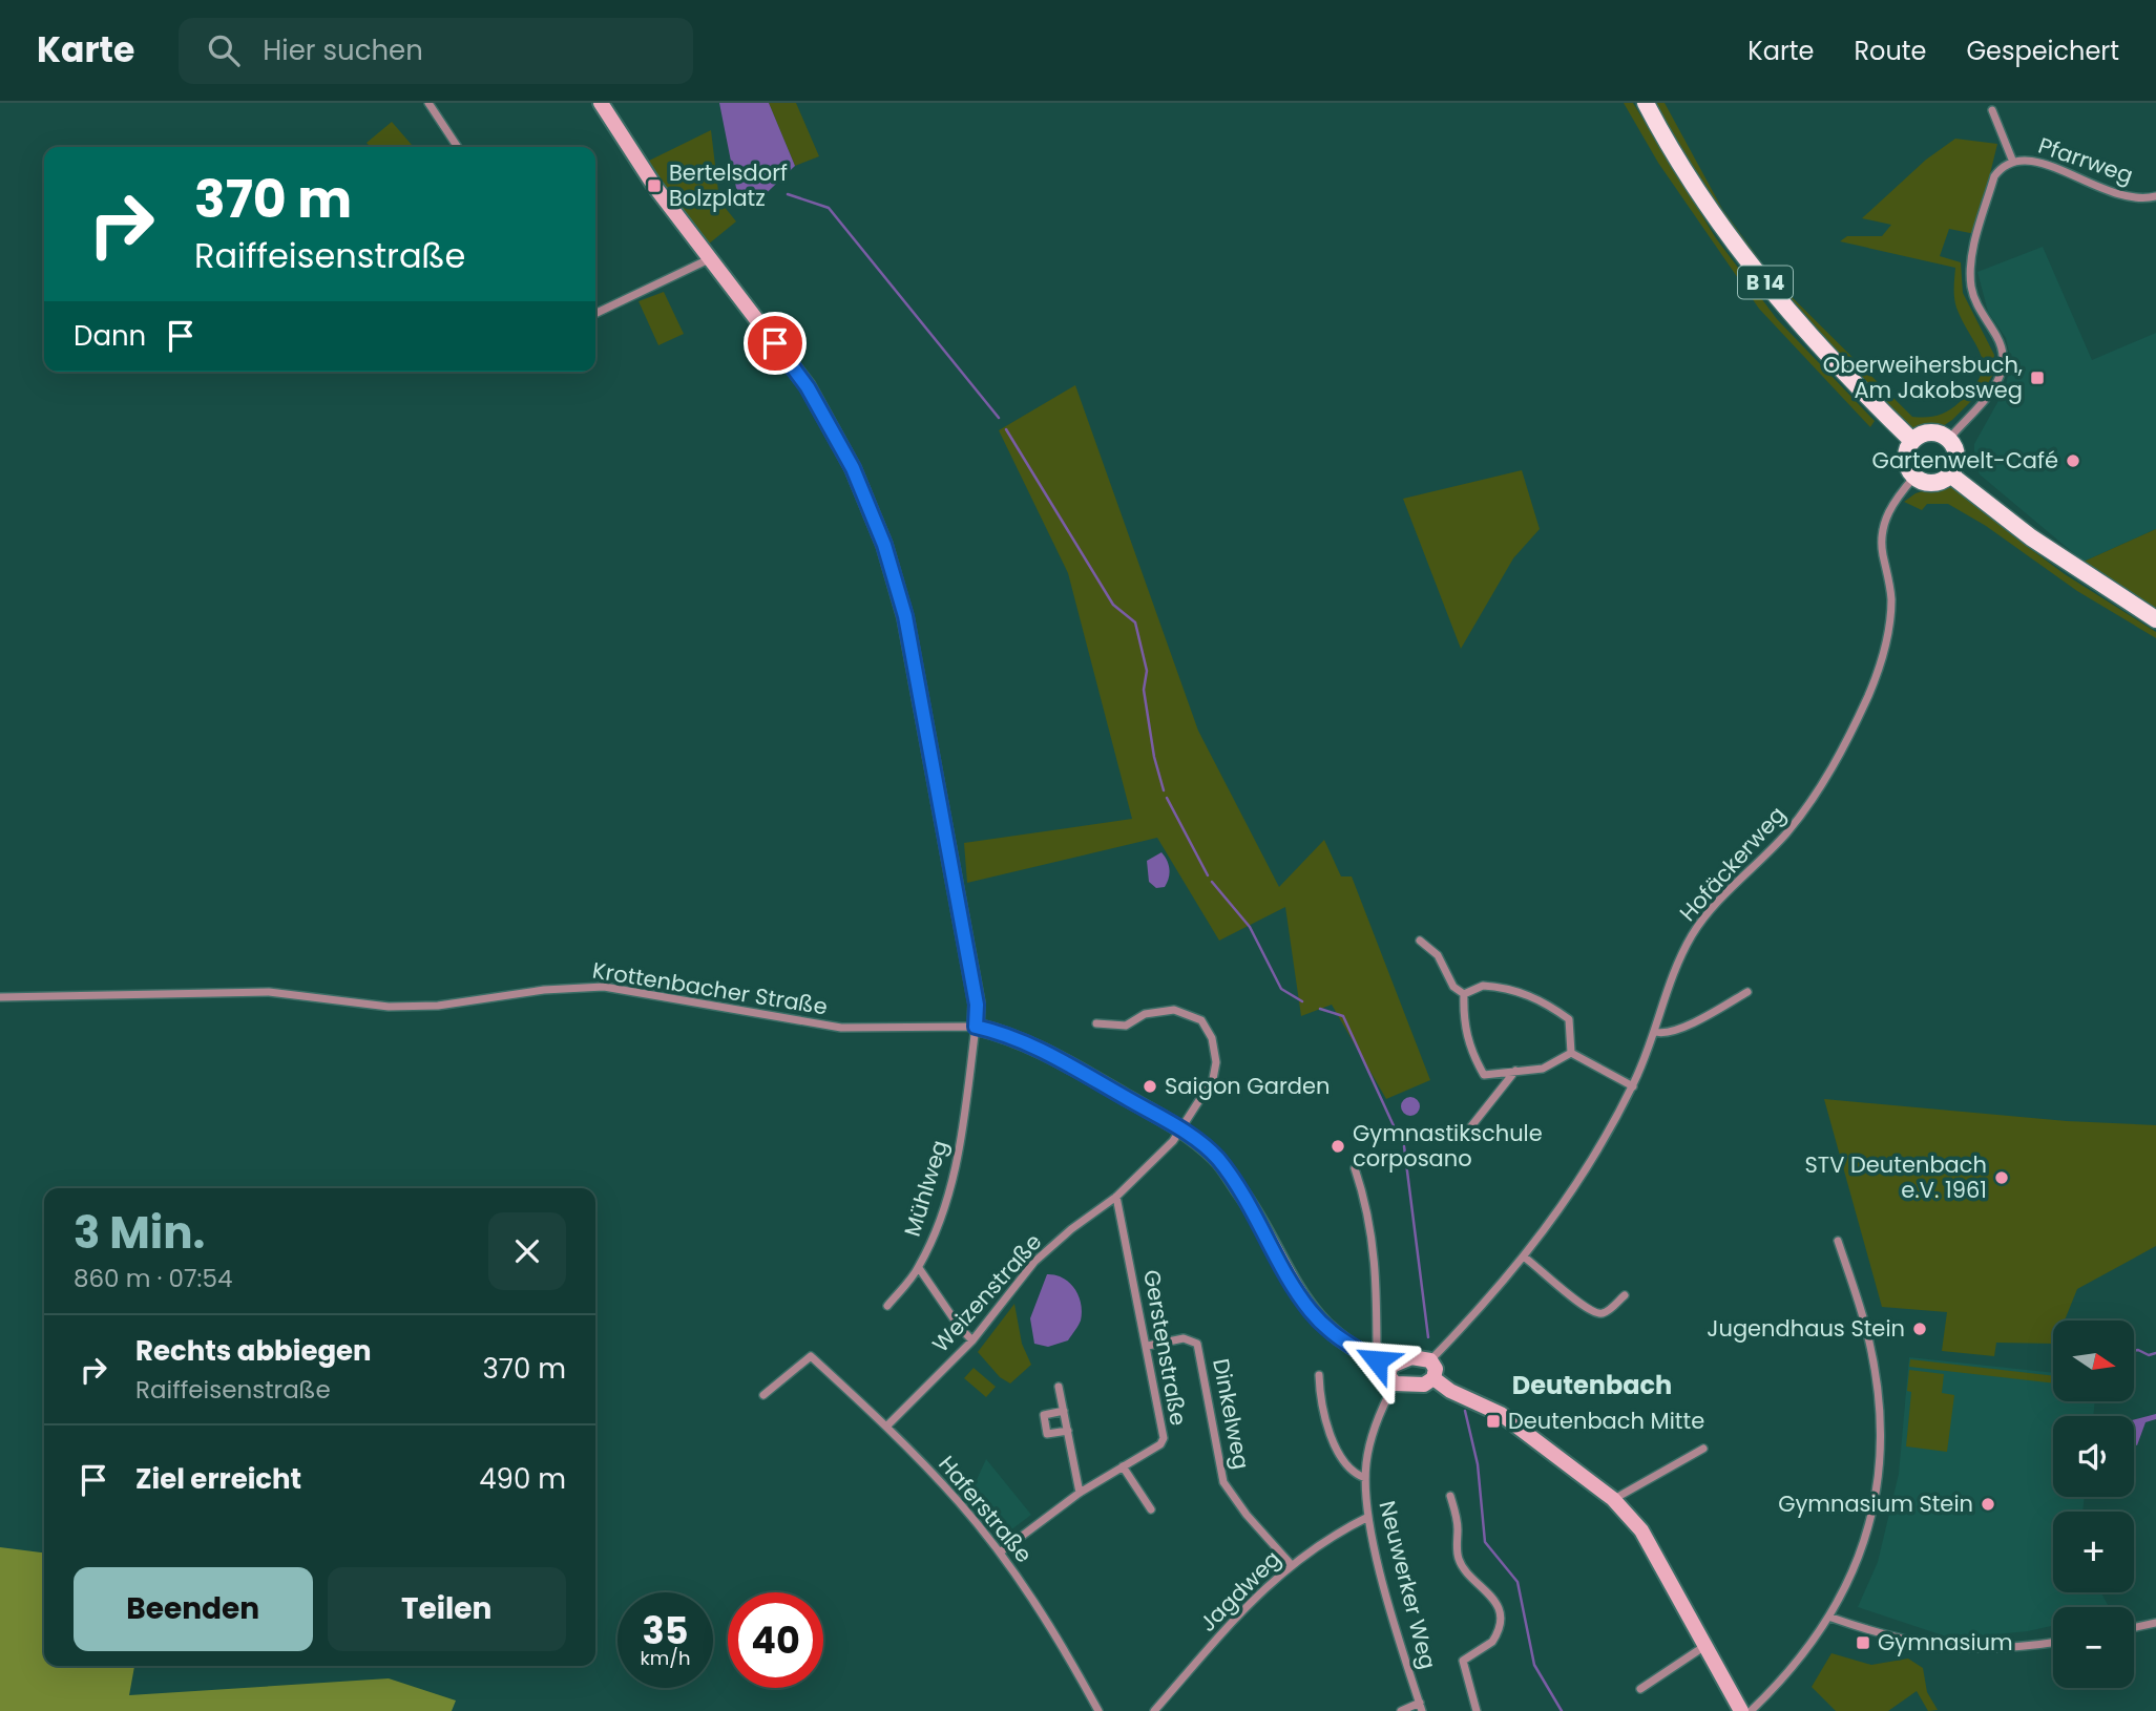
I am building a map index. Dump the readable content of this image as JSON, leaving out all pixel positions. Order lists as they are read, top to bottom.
{
  "streets": {
    "main road": ["B 14"],
    "street": [
      "Pfarrweg",
      "Hofäckerweg",
      "Krottenbacher Straße",
      "Mühlweg",
      "Weizenstraße",
      "Gerstenstraße",
      "Dinkelweg",
      "Haferstraße",
      "Neuwerker Weg",
      "Jagdweg"
    ]
  },
  "crossings": [
    ["B 14", "Hofäckerweg"],
    ["Krottenbacher Straße", "Mühlweg"],
    ["Weizenstraße", "Gerstenstraße"],
    ["Weizenstraße", "Haferstraße"],
    ["Gerstenstraße", "Dinkelweg"],
    ["Gerstenstraße", "Haferstraße"],
    ["Dinkelweg", "Jagdweg"],
    ["Neuwerker Weg", "Jagdweg"]
  ],
  "districts": ["Deutenbach"],
  "places": {
    "transit": [
      "Bertelsdorf Bolzplatz",
      "Oberweihersbuch, Am Jakobsweg",
      "Deutenbach Mitte",
      "Gymnasium"
    ],
    "other": [
      "Gartenwelt-Café",
      "Saigon Garden",
      "Gymnastikschule corposano",
      "STV Deutenbach e.V. 1961",
      "Jugendhaus Stein",
      "Gymnasium Stein"
    ]
  },
  "north": "right",
  "page": {
    "header": "Karte",
    "search": "Hier suchen",
    "nav": ["Karte", "Route", "Gespeichert"],
    "turn": ["370 m", "Raiffeisenstraße"],
    "then": "Dann",
    "heading": ["3 Min.", "860 m · 07:54"],
    "list": [
      {
        "name": "Rechts abbiegen",
        "note": "Raiffeisenstraße",
        "value": "370 m"
      },
      {
        "name": "Ziel erreicht",
        "value": "490 m"
      }
    ],
    "map_buttons": ["+", "−"],
    "buttons": ["Beenden", "Teilen"],
    "speed": "35 km/h",
    "limit": "40"
  }
}
